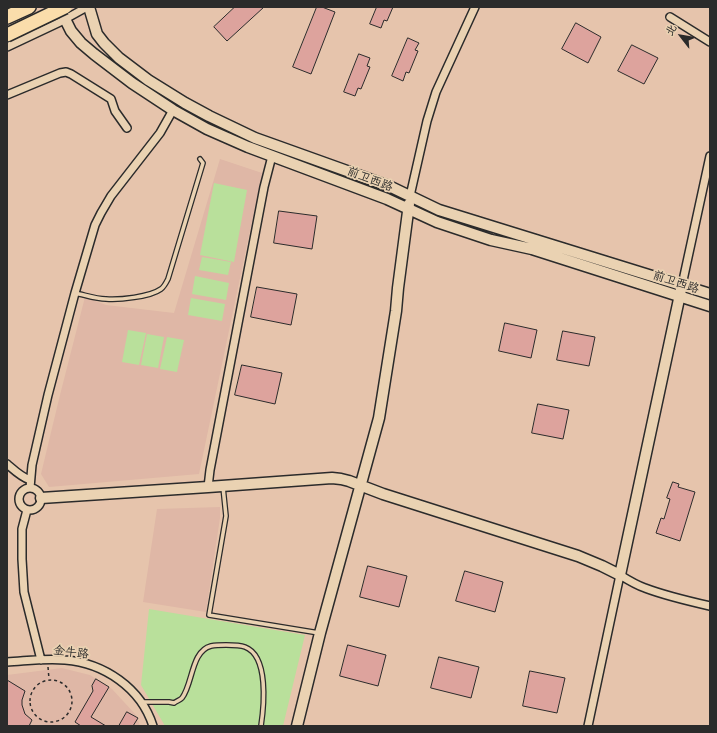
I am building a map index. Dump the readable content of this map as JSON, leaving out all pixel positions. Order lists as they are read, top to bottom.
{
  "streets": {
    "street": ["前卫西路", "金牛路"]
  },
  "north": "top left"
}
